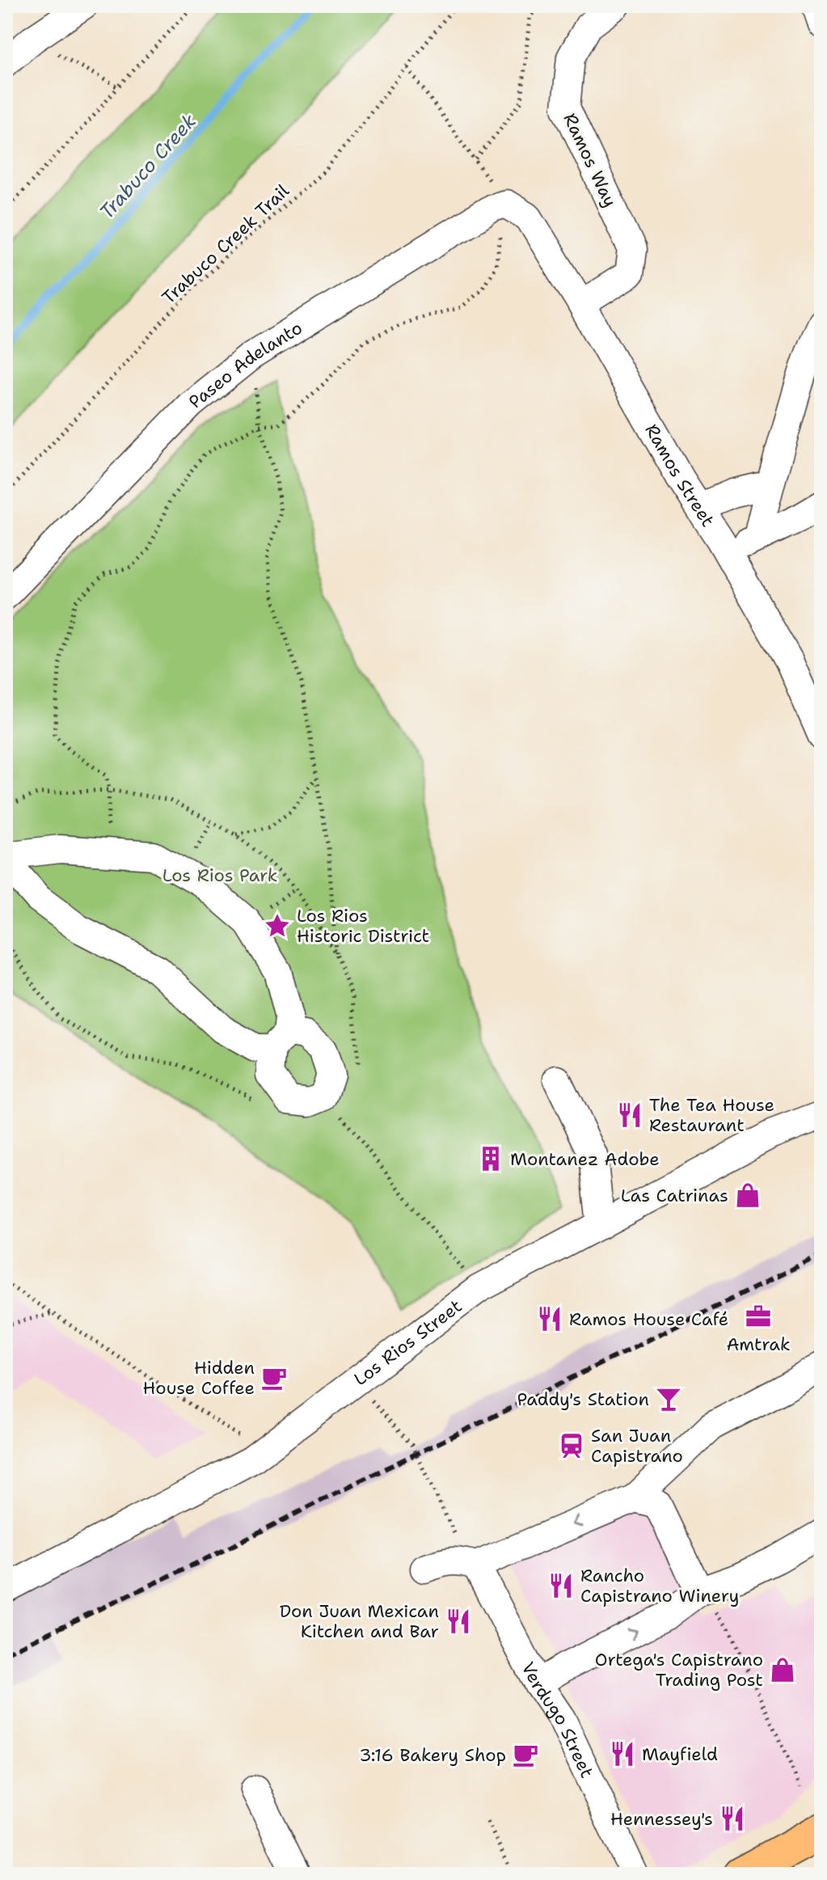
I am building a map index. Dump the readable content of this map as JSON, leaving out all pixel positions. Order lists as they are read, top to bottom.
{
  "streets": {
    "street": [
      "Ramos Way",
      "Paseo Adelanto",
      "Ramos Street",
      "Los Rios Street",
      "Verdugo Street"
    ],
    "path": ["Trabuco Creek Trail"]
  },
  "crossings": [
    ["Ramos Way", "Ramos Street"],
    ["Paseo Adelanto", "Ramos Street"]
  ],
  "water": ["Trabuco Creek"],
  "parks": ["Los Rios Park"],
  "places": {
    "place": ["Los Rios Historic District"],
    "restaurant": [
      "The Tea House Restaurant",
      "Ramos House Café",
      "Rancho Capistrano Winery",
      "Don Juan Mexican Kitchen and Bar",
      "Mayfield",
      "Hennessey's"
    ],
    "building": ["Montanez Adobe"],
    "shop": ["Las Catrinas", "Ortega's Capistrano Trading Post"],
    "office": ["Amtrak"],
    "cafe": ["Hidden House Coffee", "3:16 Bakery Shop"],
    "bar": ["Paddy's Station"],
    "station": ["San Juan Capistrano"]
  }
}
